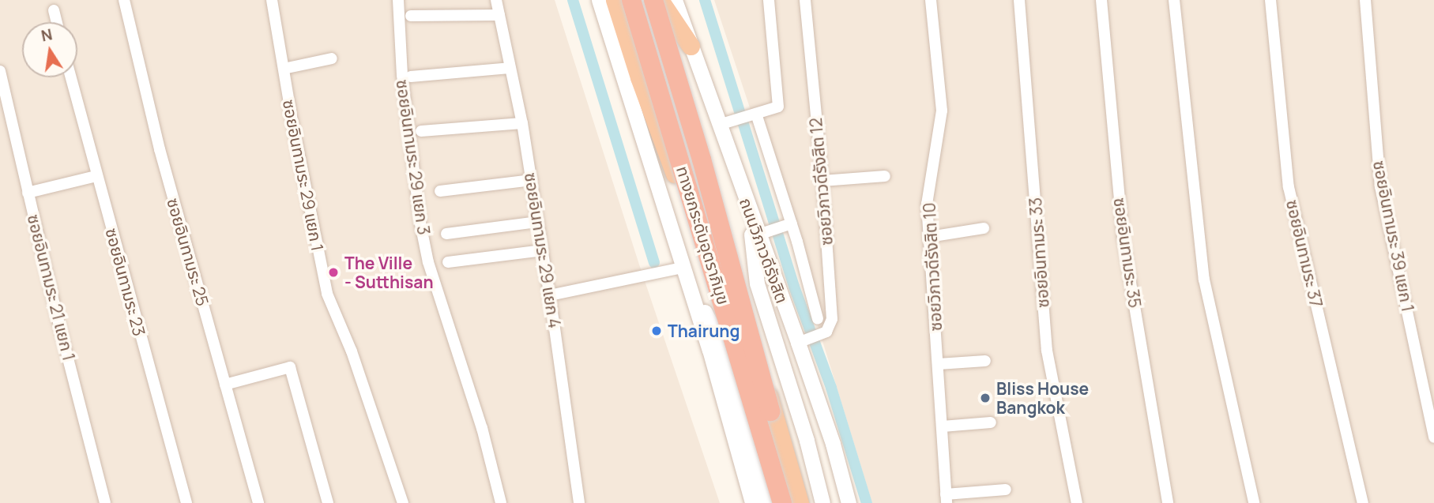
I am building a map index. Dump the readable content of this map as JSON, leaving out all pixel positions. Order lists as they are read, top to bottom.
{
  "streets": {
    "highway": ["ทางยกระดับอุตราภิมุข", "ถนนวิภาวดีรังสิต"],
    "street": [
      "ซอยอินทามระ 29 แยก 3",
      "ซอยอินทามระ 29 แยก 1",
      "ซอยวิภาวดีรังสิต 12",
      "ซอยอินทามระ 39 แยก 1",
      "ซอยอินทามระ 29 แยก 4",
      "ซอยอินทามระ 25",
      "ซอยอินทามระ 33",
      "ซอยอินทามระ 35",
      "ซอยอินทามระ 37",
      "ซอยวิภาวดีรังสิต 10",
      "ซอยอินทามระ 23",
      "ซอยอินทามระ 21 แยก 1"
    ]
  },
  "crossings": [
    ["ซอยวิภาวดีรังสิต 12", "ถนนวิภาวดีรังสิต"],
    ["ทางยกระดับอุตราภิมุข", "ถนนวิภาวดีรังสิต"]
  ],
  "places": ["The Ville - Sutthisan", "Thairung", "Bliss House Bangkok"],
  "north": "top"
}
